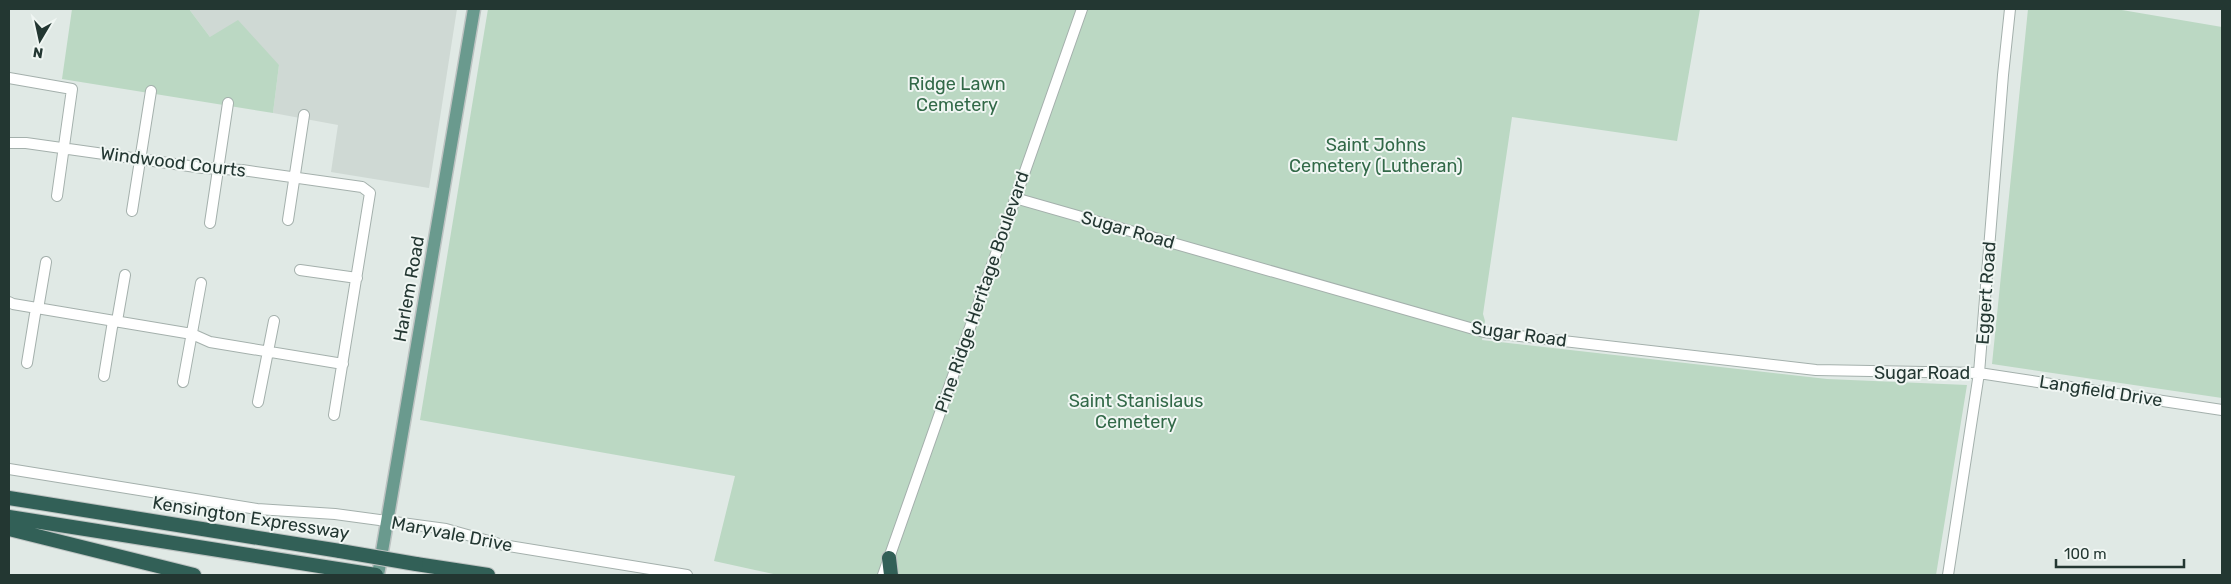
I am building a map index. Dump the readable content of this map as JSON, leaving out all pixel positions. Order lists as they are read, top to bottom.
{
  "streets": {
    "highway": ["Kensington Expressway"],
    "main road": ["Harlem Road"],
    "street": [
      "Windwood Courts",
      "Sugar Road",
      "Pine Ridge Heritage Boulevard",
      "Eggert Road",
      "Langfield Drive",
      "Maryvale Drive"
    ]
  },
  "crossings": [
    ["Sugar Road", "Pine Ridge Heritage Boulevard"],
    ["Sugar Road", "Eggert Road"],
    ["Sugar Road", "Langfield Drive"],
    ["Harlem Road", "Kensington Expressway"],
    ["Harlem Road", "Maryvale Drive"],
    ["Eggert Road", "Langfield Drive"]
  ],
  "parks": ["Ridge Lawn Cemetery", "Saint Johns Cemetery (Lutheran)", "Saint Stanislaus Cemetery"],
  "scale_bar": "100 m",
  "north": "bottom"
}
